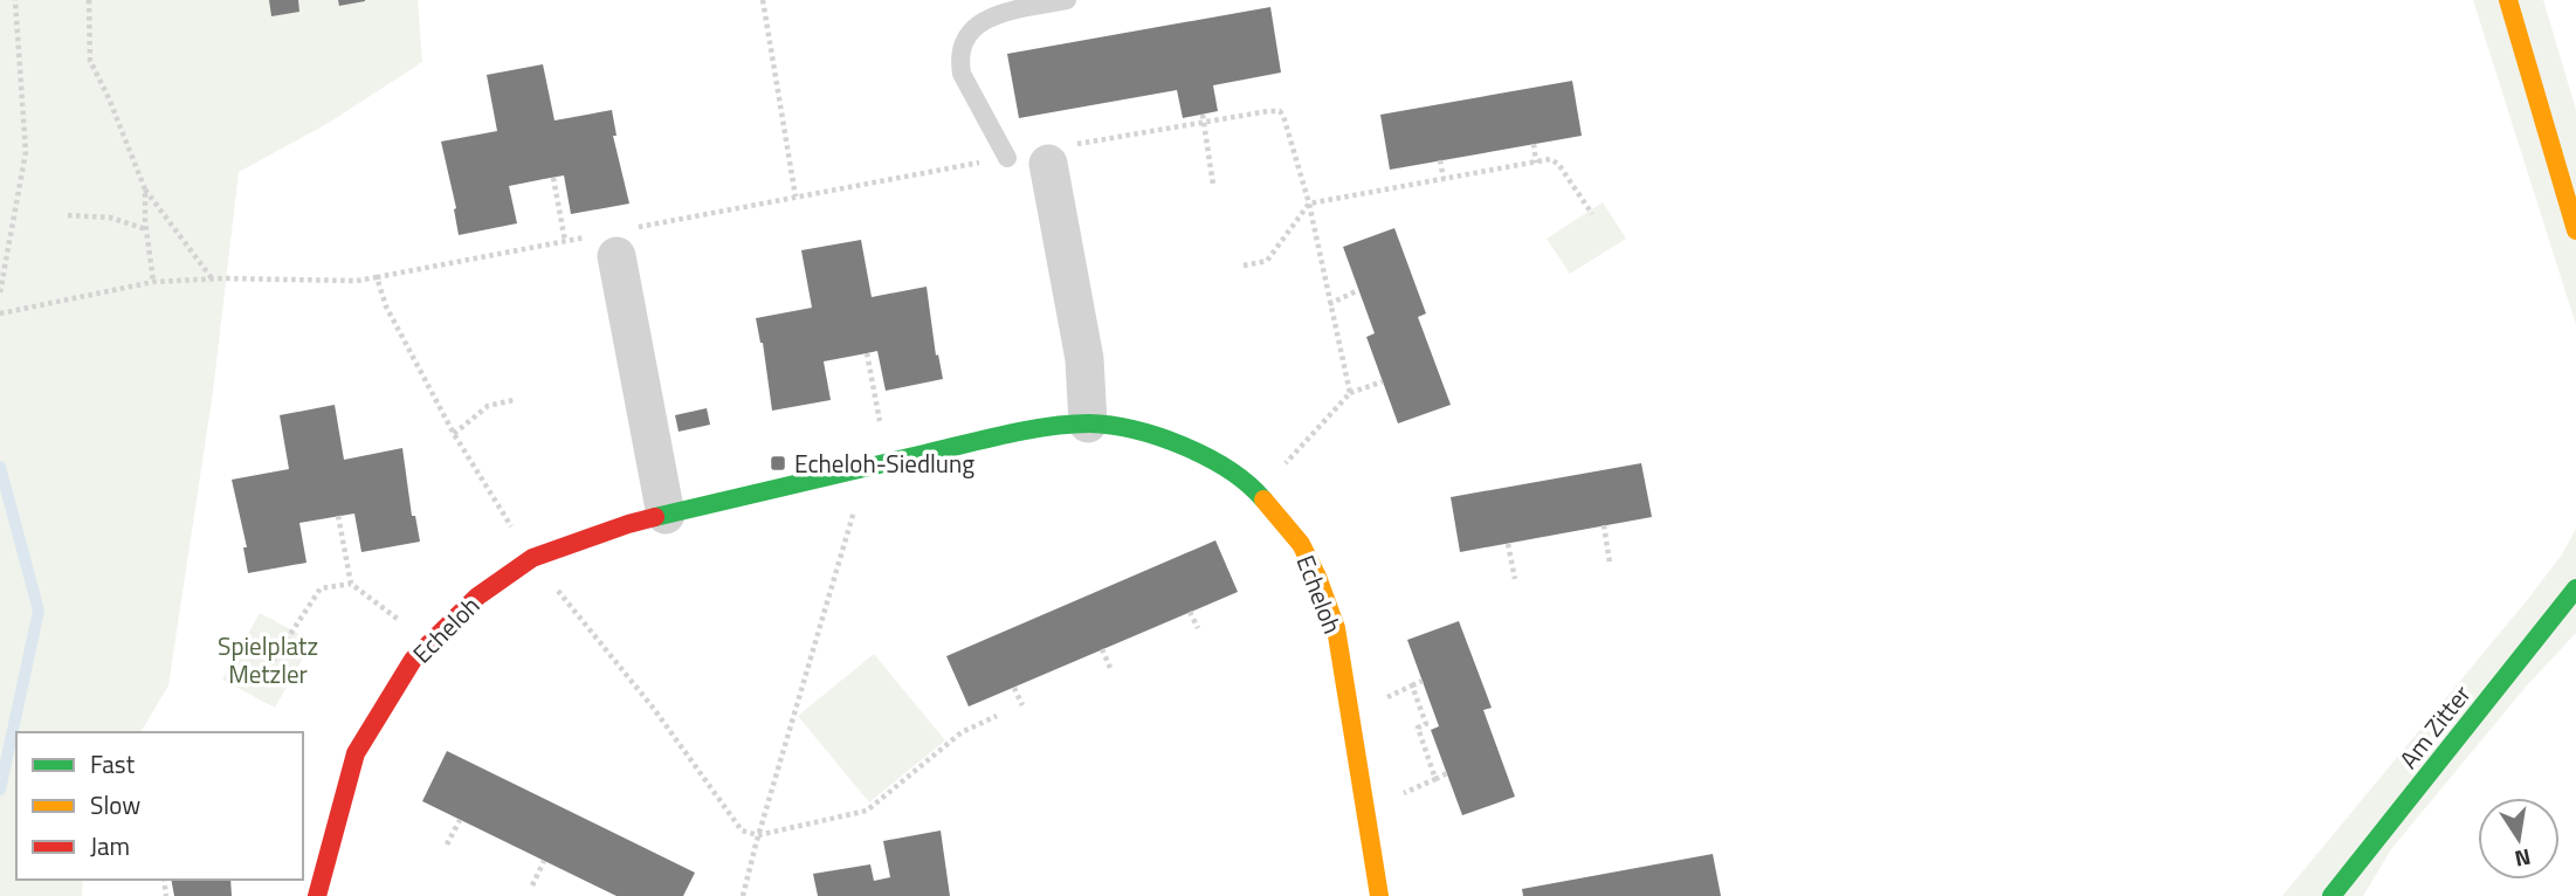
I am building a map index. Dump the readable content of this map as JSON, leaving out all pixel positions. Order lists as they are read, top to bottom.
{
  "streets": {
    "street": ["Echeloh", "Am Zitter"]
  },
  "parks": ["Spielplatz Metzler"],
  "places": {
    "transit": ["Echeloh-Siedlung"]
  },
  "legend": ["Fast", "Slow", "Jam"],
  "north": "bottom"
}
